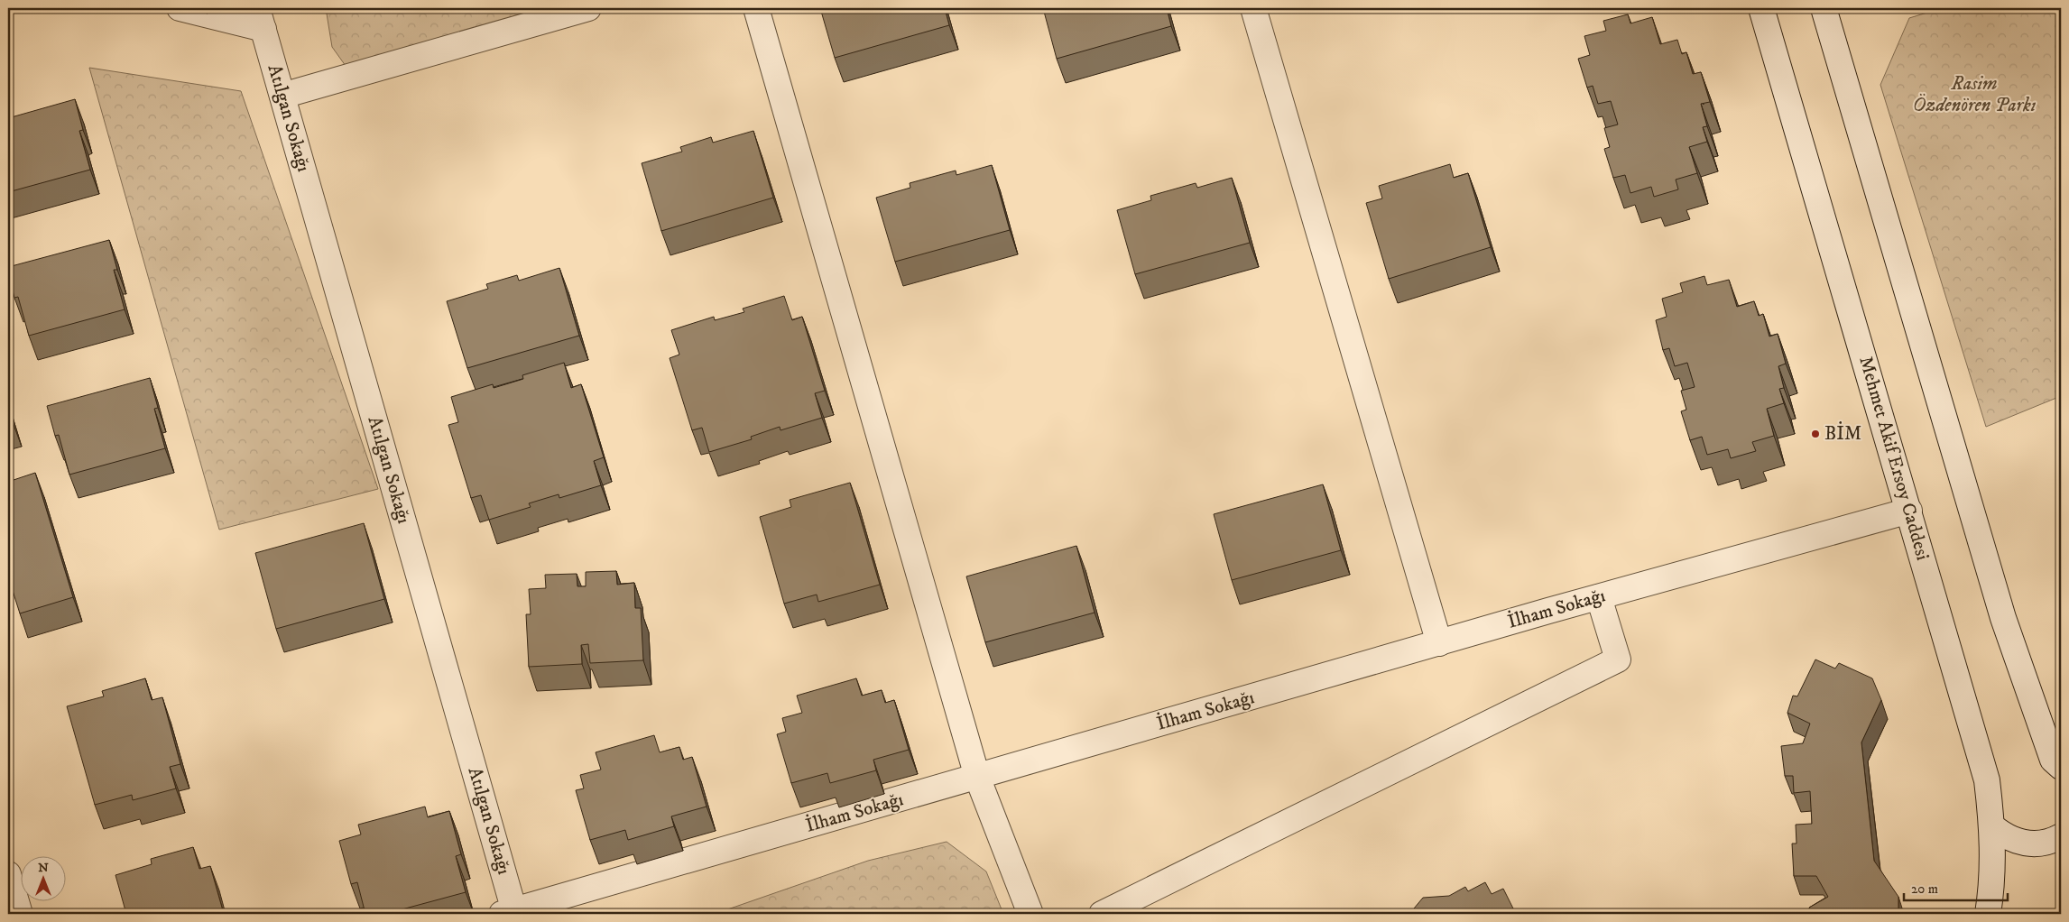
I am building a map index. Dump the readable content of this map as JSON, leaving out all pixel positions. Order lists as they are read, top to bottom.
{
  "streets": {
    "street": ["Atılgan Sokağı", "Mehmet Akif Ersoy Caddesi", "İlham Sokağı"]
  },
  "crossings": [
    ["Atılgan Sokağı", "İlham Sokağı"],
    ["Mehmet Akif Ersoy Caddesi", "İlham Sokağı"]
  ],
  "parks": ["Rasim Özdenören Parkı"],
  "places": ["BİM"],
  "scale_bar": "20 m",
  "north": "top"
}
